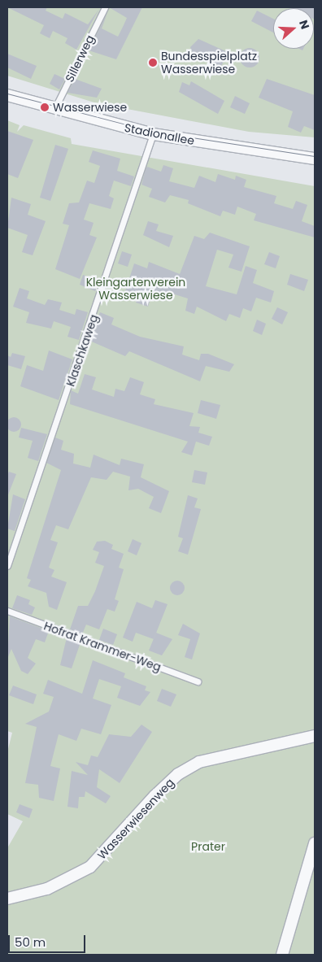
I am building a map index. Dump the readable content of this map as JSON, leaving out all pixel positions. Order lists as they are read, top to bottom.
{
  "streets": {
    "street": ["Stadionallee", "Wasserwiesenweg"],
    "lane": ["Sillerweg", "Klaschkaweg", "Hofrat Krammer-Weg"]
  },
  "crossings": [
    ["Sillerweg", "Stadionallee"],
    ["Stadionallee", "Klaschkaweg"]
  ],
  "parks": ["Kleingartenverein Wasserwiese", "Prater"],
  "places": ["Bundesspielplatz Wasserwiese", "Wasserwiese"],
  "scale_bar": "50 m",
  "north": "right"
}
